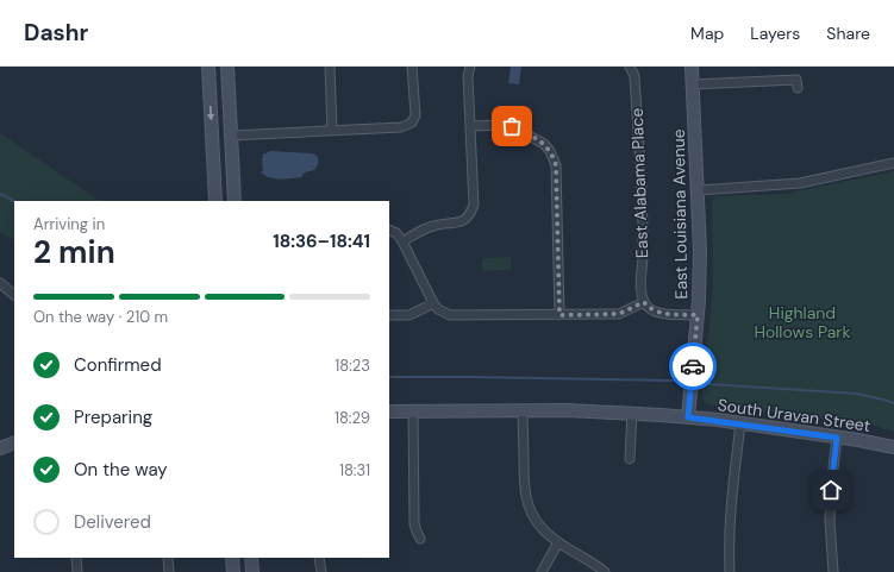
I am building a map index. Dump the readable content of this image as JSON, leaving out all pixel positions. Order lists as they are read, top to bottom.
{
  "streets": {
    "street": ["East Alabama Place", "East Louisiana Avenue", "South Uravan Street"]
  },
  "crossings": [
    ["East Louisiana Avenue", "South Uravan Street"]
  ],
  "parks": ["Highland Hollows Park"],
  "page": {
    "header": "Dashr",
    "nav": ["Map", "Layers", "Share"],
    "heading": ["2 min", "Arriving in", "18:36–18:41"],
    "bar": "On the way · 210 m",
    "list": [
      ["Confirmed", "18:23"],
      ["Preparing", "18:29"],
      ["On the way", "18:31"],
      "Delivered"
    ]
  }
}
